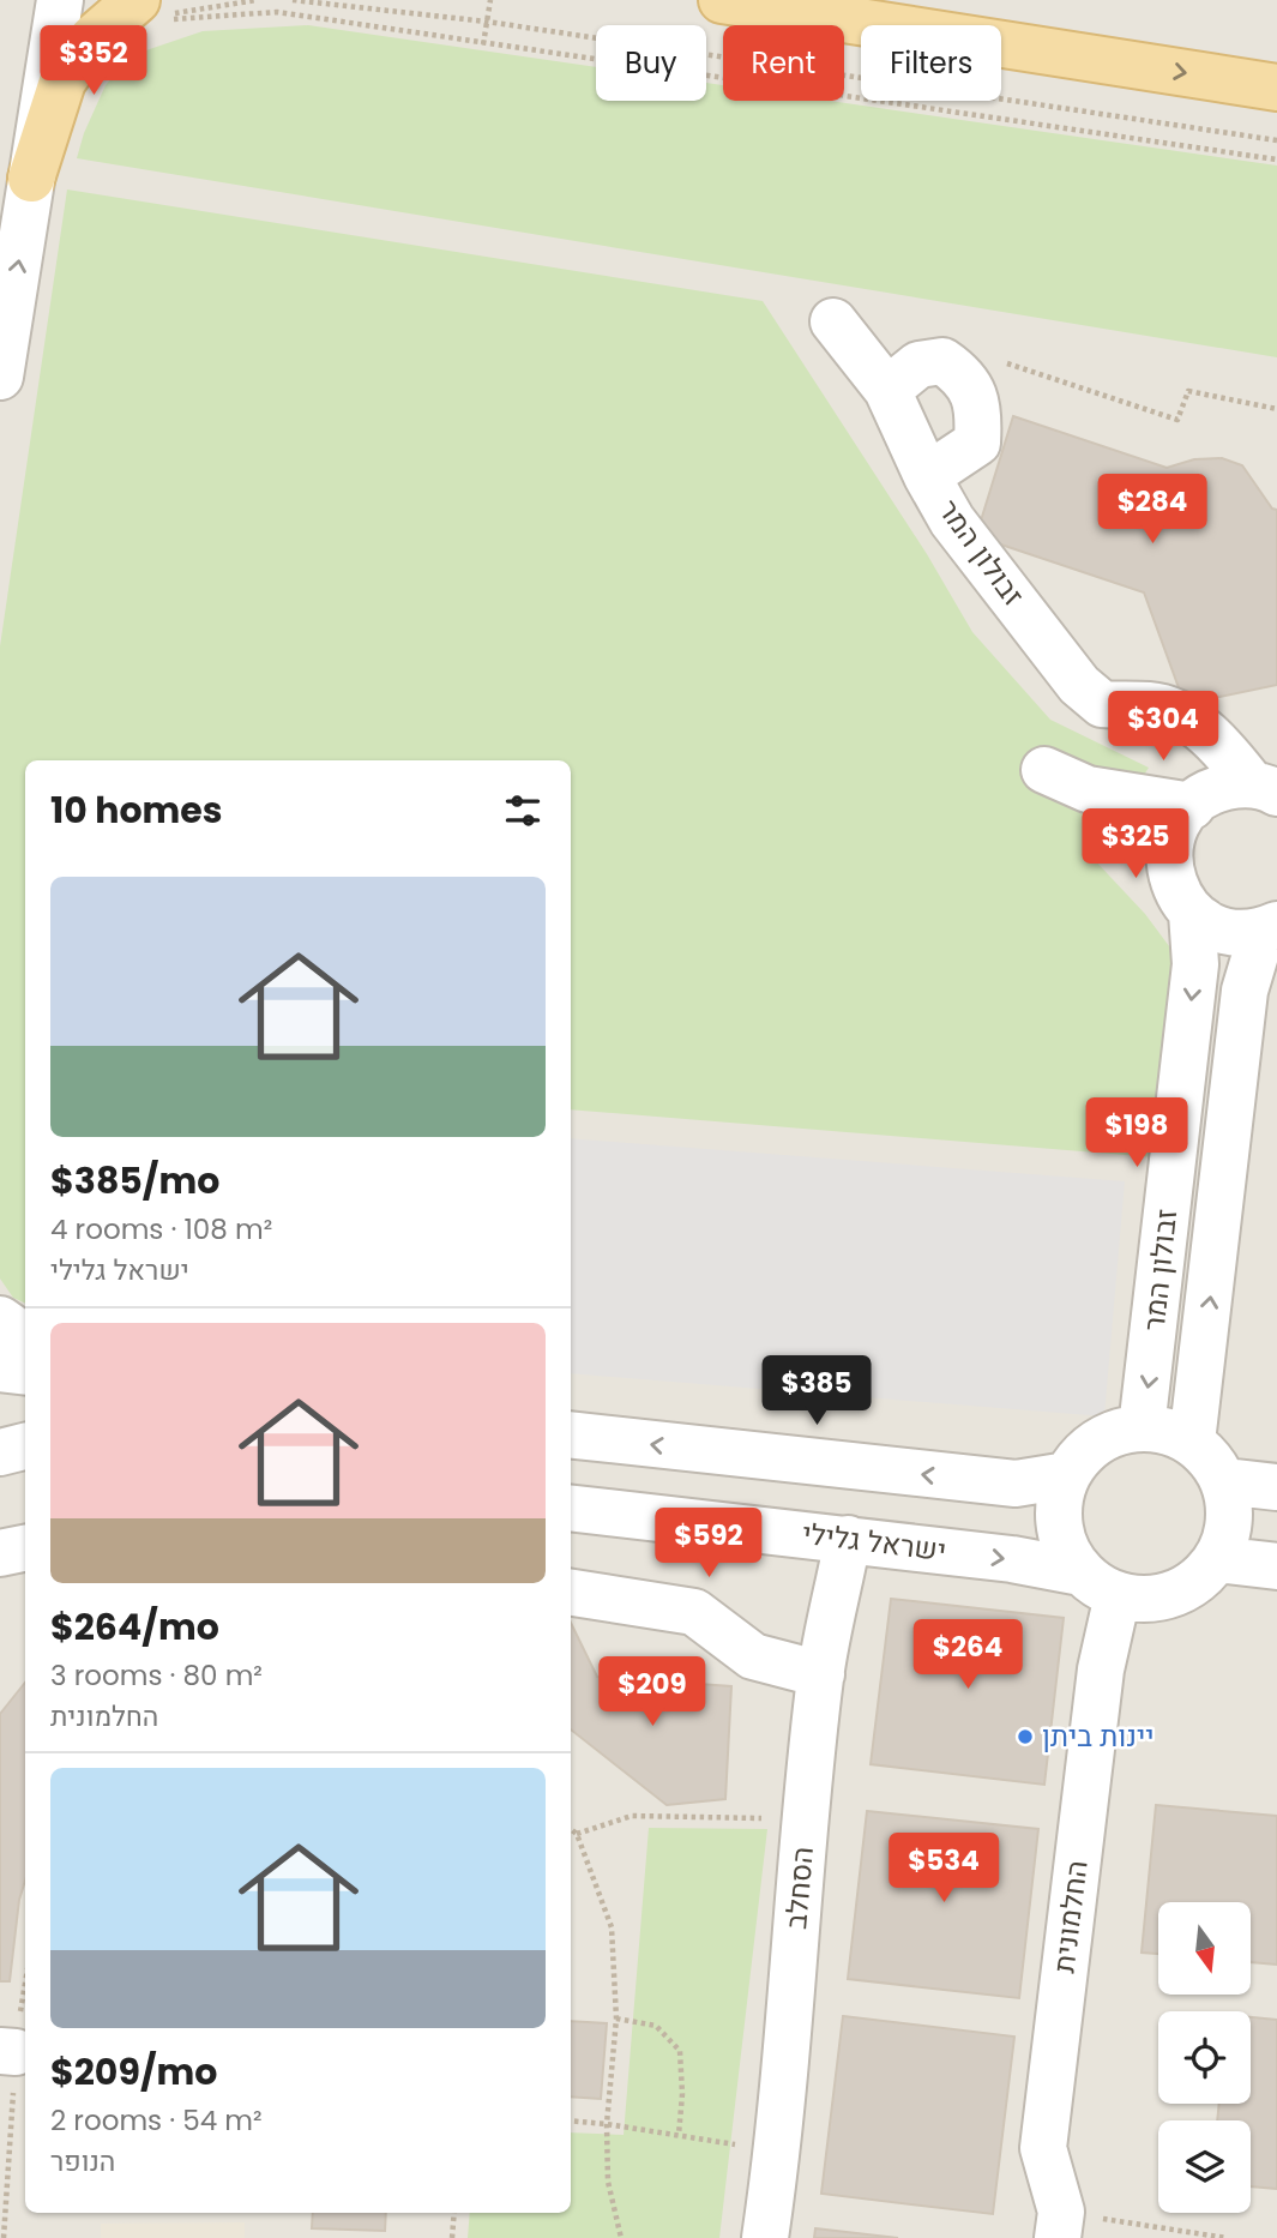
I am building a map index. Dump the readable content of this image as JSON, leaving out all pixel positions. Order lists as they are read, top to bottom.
{
  "streets": {
    "street": [
      "זבולון המר",
      "ישראל גלילי",
      "הסחלב",
      "החלמונית"
    ]
  },
  "crossings": [
    ["זבולון המר", "ישראל גלילי"],
    ["זבולון המר", "החלמונית"],
    ["ישראל גלילי", "הסחלב"],
    ["ישראל גלילי", "החלמונית"]
  ],
  "places": ["יינות ביתן"],
  "north": "bottom",
  "page": {
    "price": [
      "$352",
      "$284",
      "$304",
      "$325",
      "$198",
      "$385",
      "$592",
      "$264",
      "$209",
      "$534"
    ],
    "chip": ["Buy", "Rent", "Filters"],
    "heading": "10 homes",
    "list": [
      {
        "name": "$385/mo",
        "note": "4 rooms · 108 m² · ישראל גלילי"
      },
      {
        "name": "$264/mo",
        "note": "3 rooms · 80 m² · החלמונית"
      },
      {
        "name": "$209/mo",
        "note": "2 rooms · 54 m² · הנופר"
      }
    ]
  }
}
